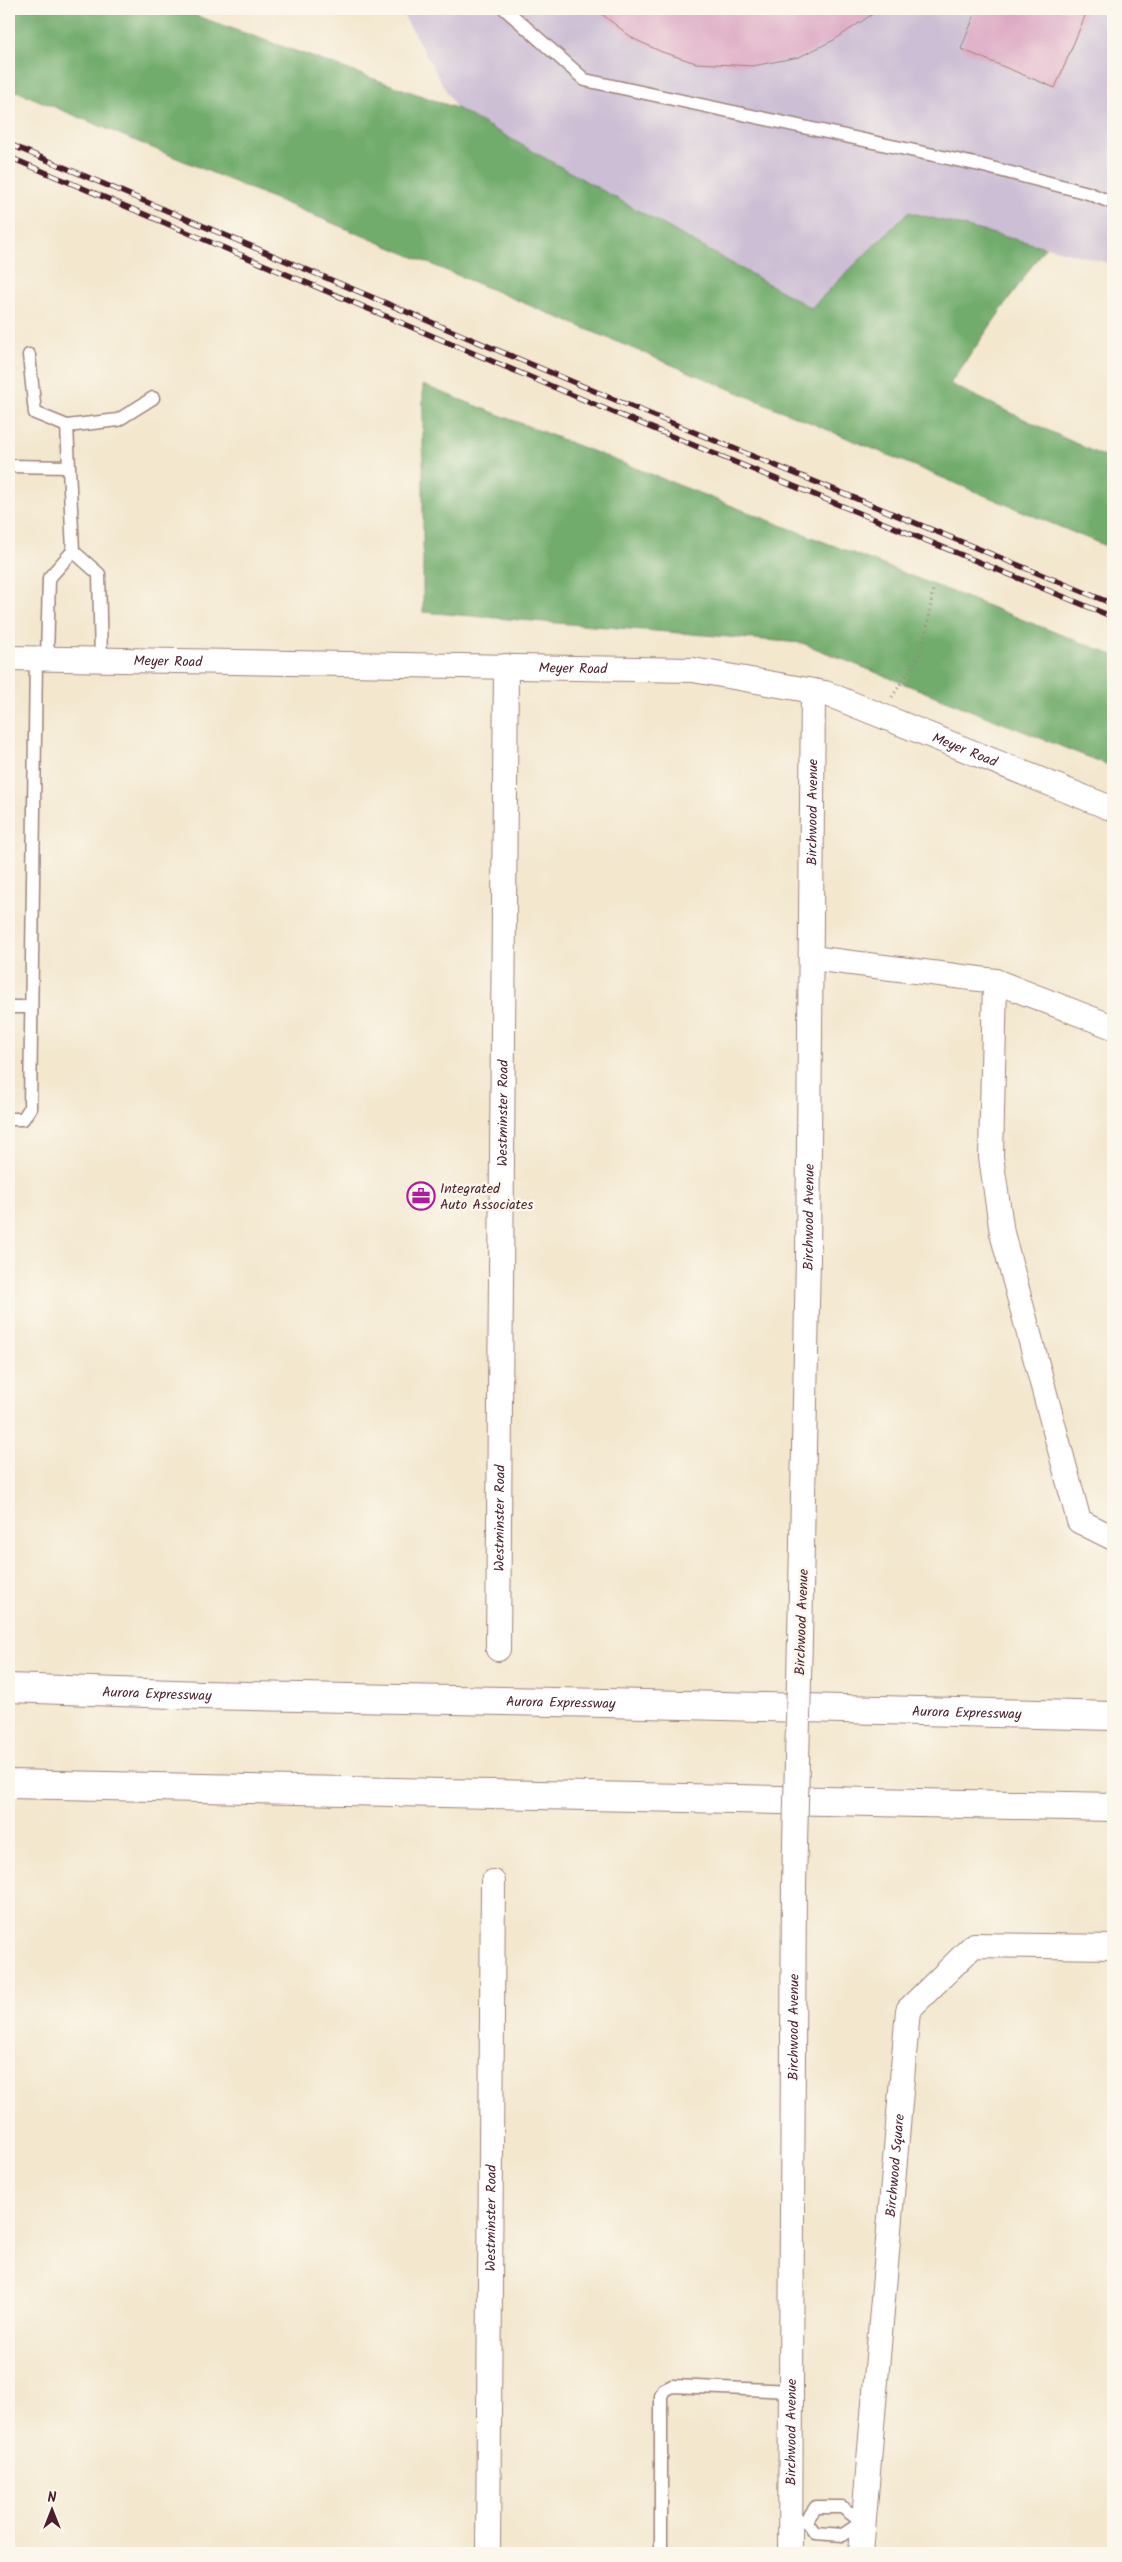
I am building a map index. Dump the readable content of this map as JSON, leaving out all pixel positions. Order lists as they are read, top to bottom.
{
  "streets": {
    "highway": ["Aurora Expressway"],
    "street": [
      "Meyer Road",
      "Birchwood Avenue",
      "Westminster Road",
      "Birchwood Square"
    ]
  },
  "crossings": [
    ["Meyer Road", "Birchwood Avenue"],
    ["Meyer Road", "Westminster Road"]
  ],
  "places": {
    "office": ["Integrated Auto Associates"]
  },
  "north": "top"
}
